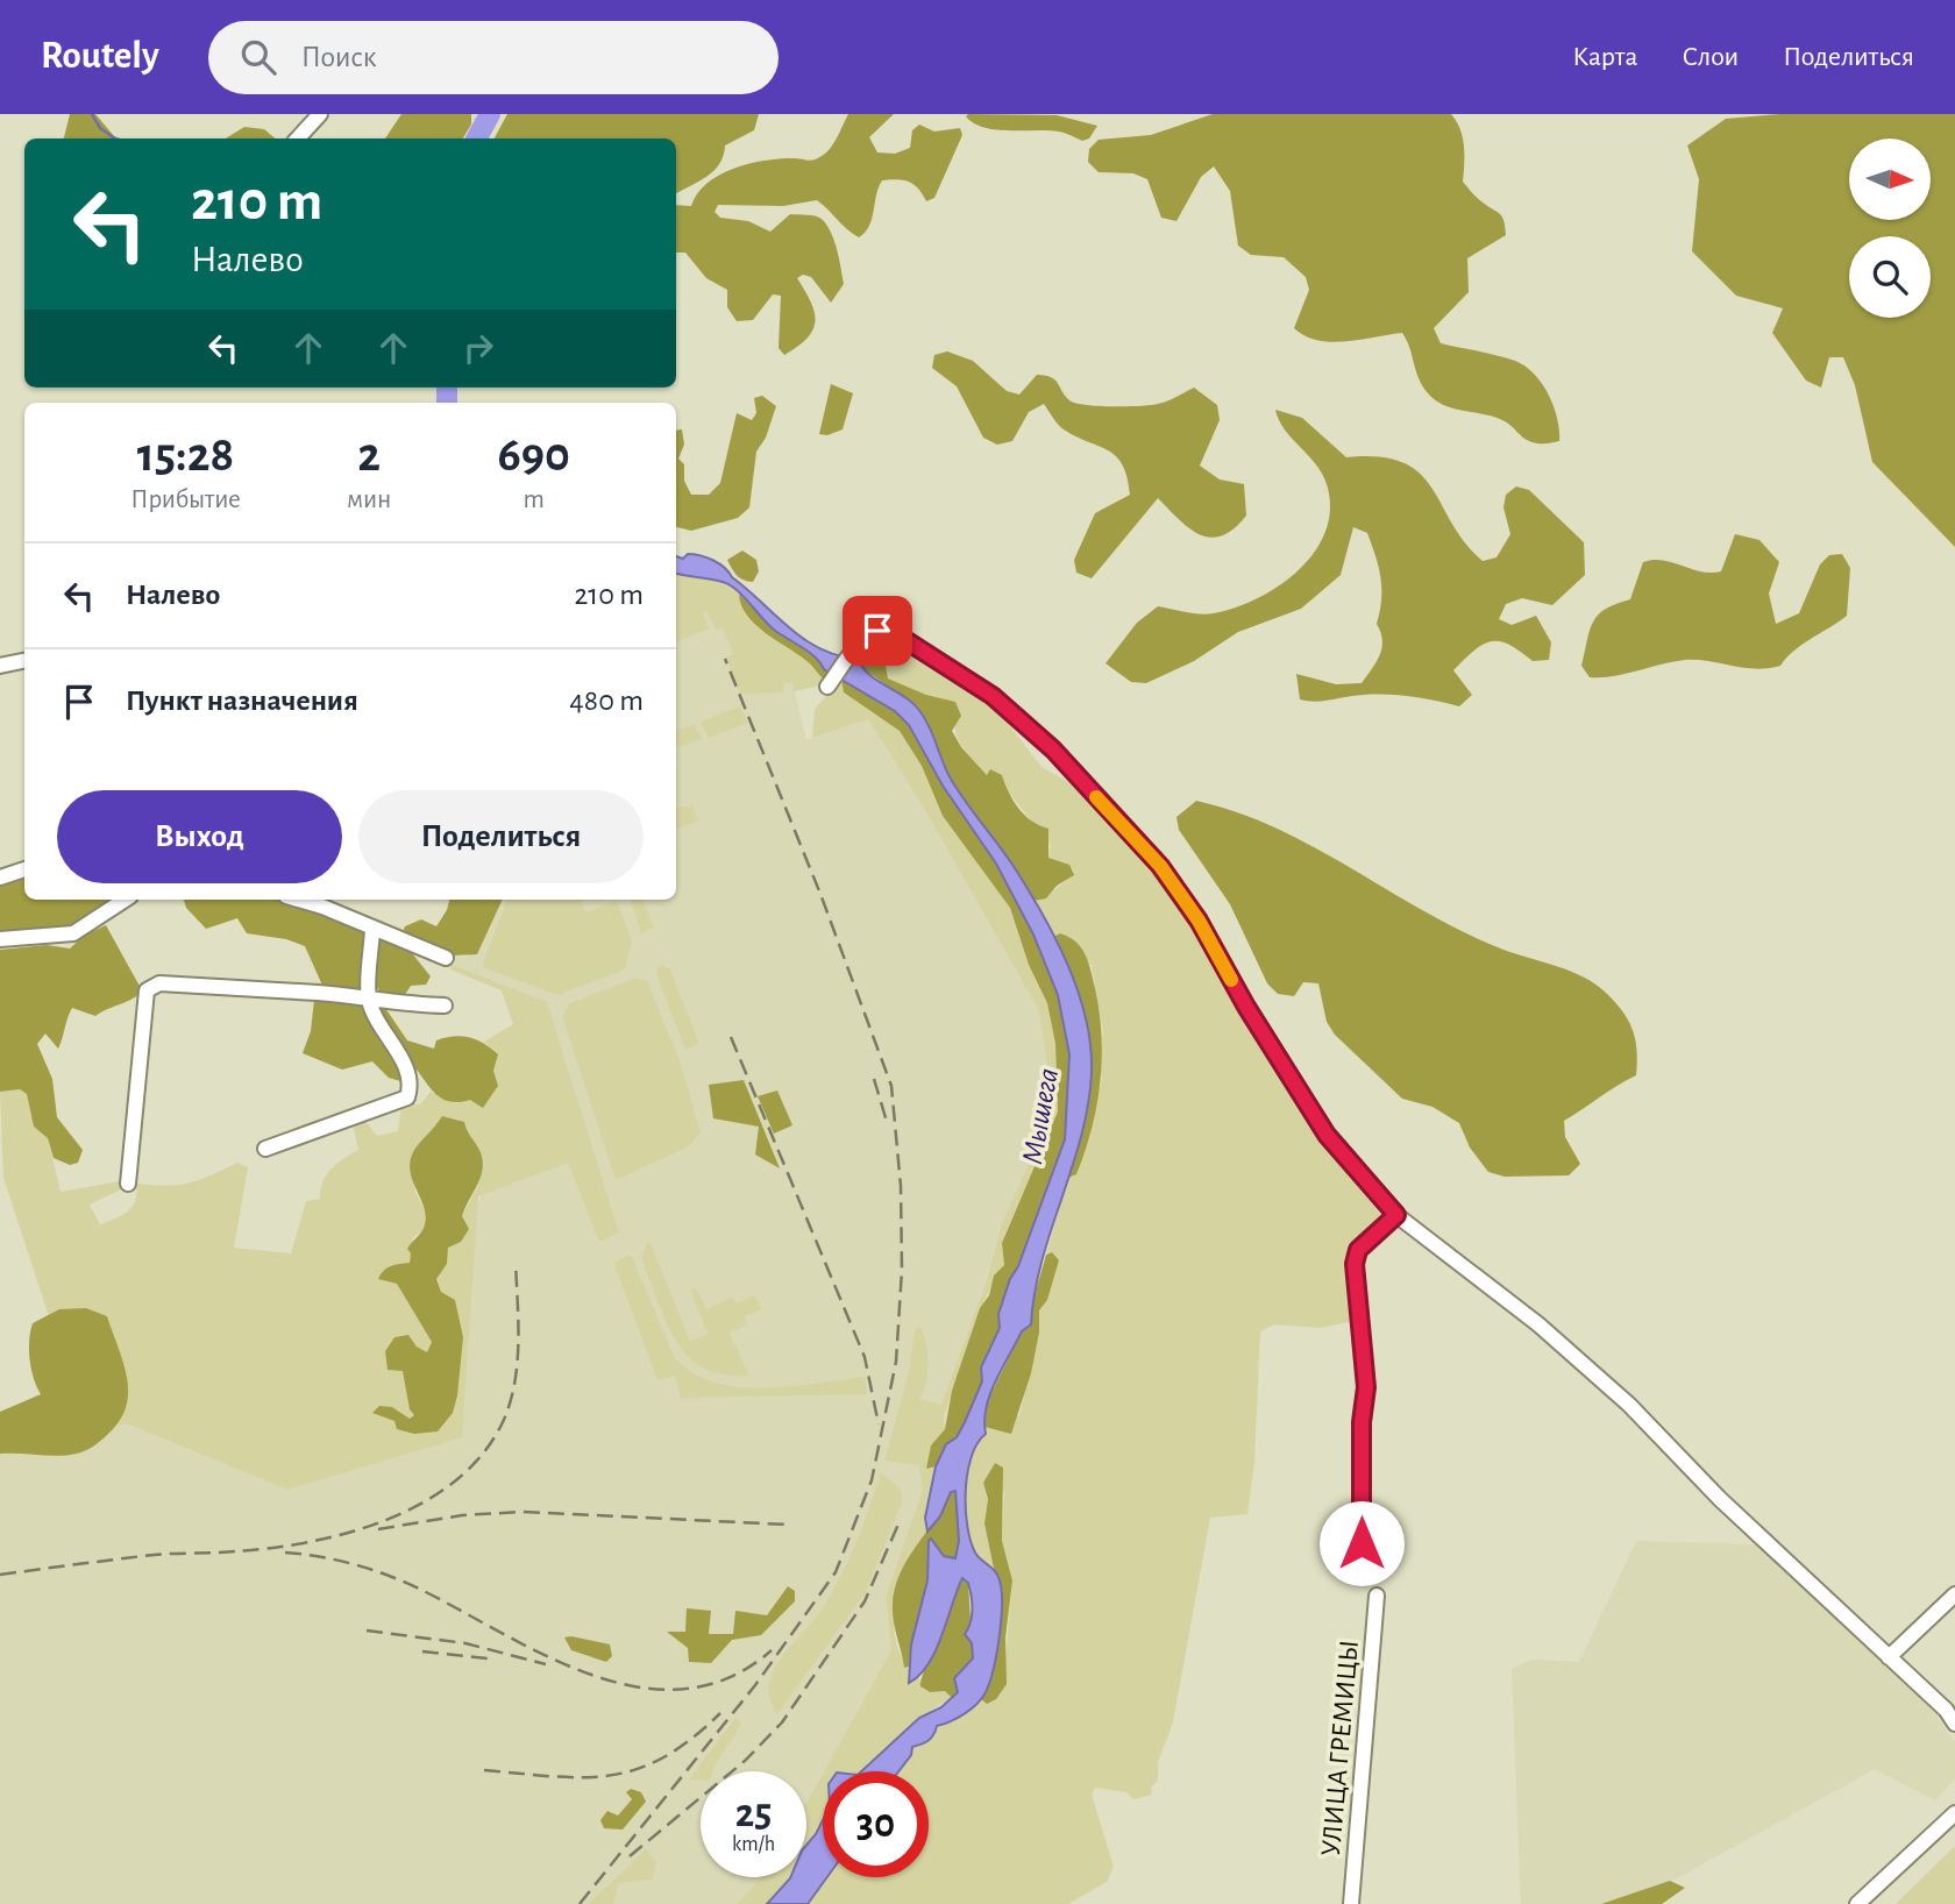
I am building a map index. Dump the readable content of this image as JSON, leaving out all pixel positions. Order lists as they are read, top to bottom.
{
  "streets": {
    "street": ["УЛИЦА ГРЕМИЦЫ"]
  },
  "water": ["Мышега"],
  "north": "right",
  "page": {
    "header": "Routely",
    "search": "Поиск",
    "nav": ["Карта", "Слои", "Поделиться"],
    "turn": ["210 m", "Налево"],
    "eta": [
      "15:28",
      "Прибытие",
      "2",
      "мин",
      "690",
      "m"
    ],
    "list": [
      {
        "name": "Налево",
        "value": "210 m"
      },
      {
        "name": "Пункт назначения",
        "value": "480 m"
      }
    ],
    "buttons": ["Выход", "Поделиться"],
    "speed": "25 km/h",
    "limit": "30"
  }
}
